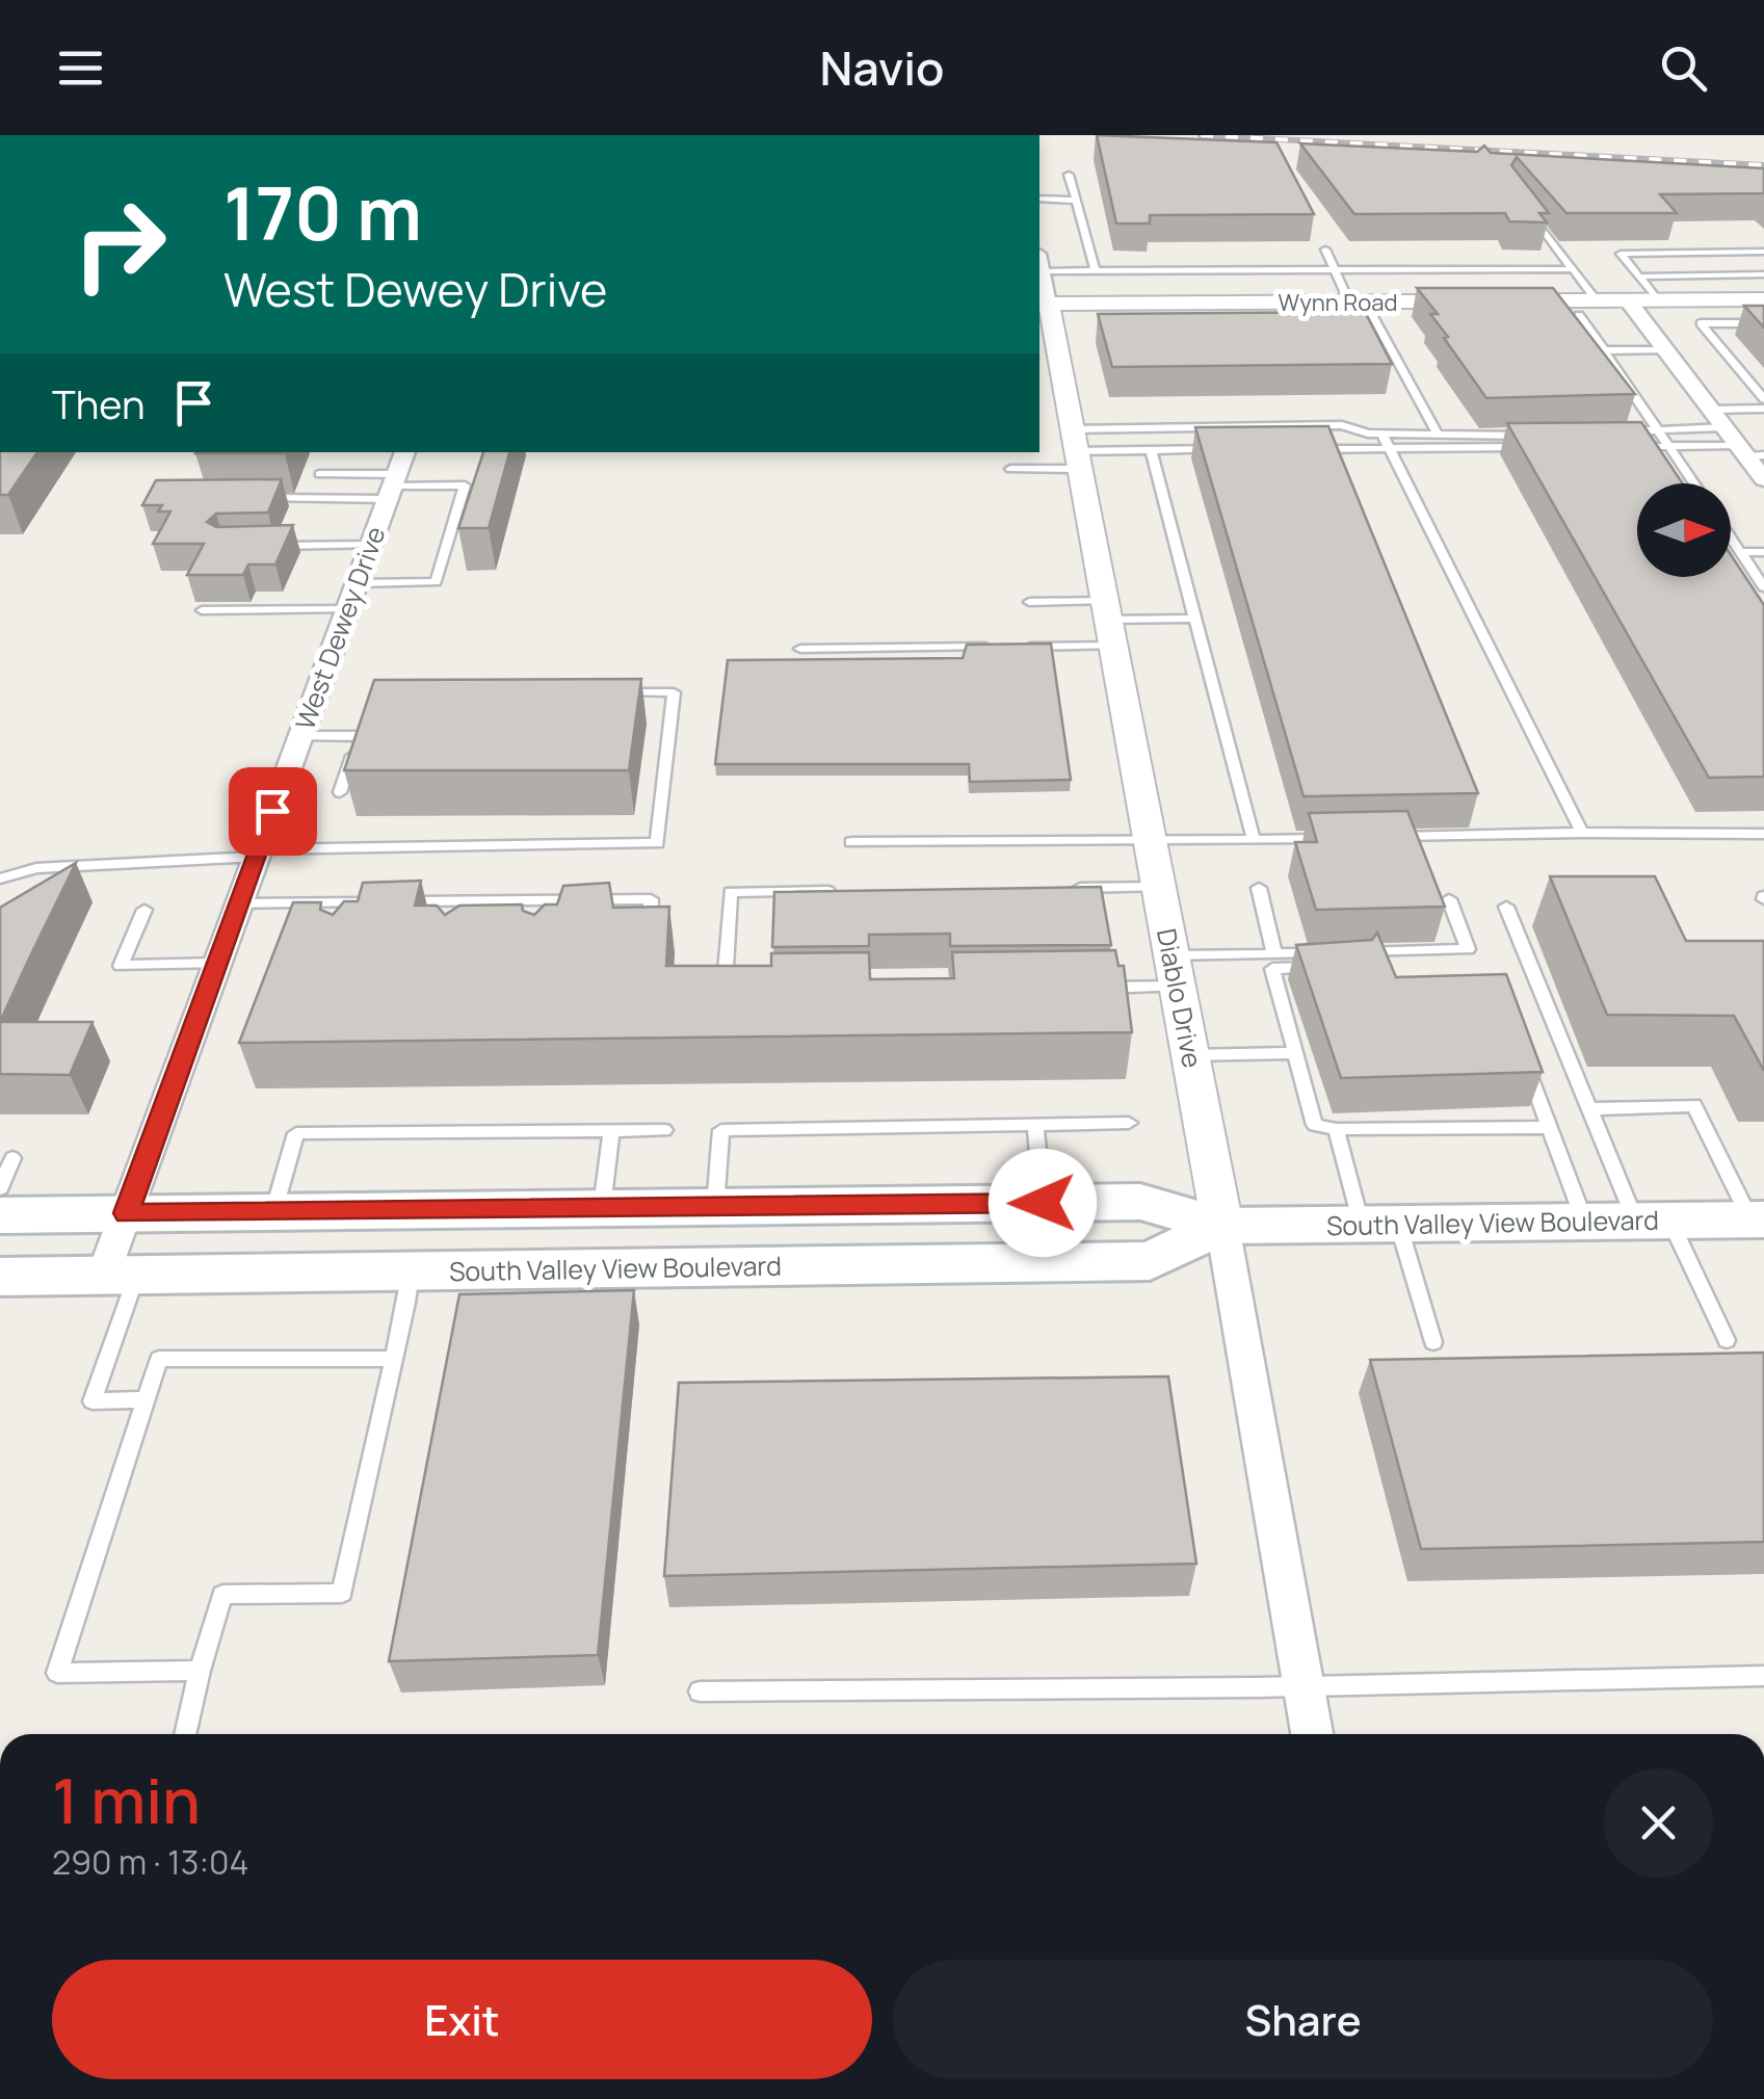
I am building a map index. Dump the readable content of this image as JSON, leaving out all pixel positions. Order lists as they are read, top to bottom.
{
  "streets": {
    "main road": ["South Valley View Boulevard"],
    "street": ["Wynn Road", "West Dewey Drive", "Diablo Drive"]
  },
  "crossings": [
    ["Wynn Road", "Diablo Drive"],
    ["West Dewey Drive", "South Valley View Boulevard"],
    ["Diablo Drive", "South Valley View Boulevard"]
  ],
  "north": "right",
  "page": {
    "header": "Navio",
    "turn": ["170 m", "West Dewey Drive"],
    "then": "Then",
    "heading": ["1 min", "290 m · 13:04"],
    "buttons": ["Exit", "Share"]
  }
}
